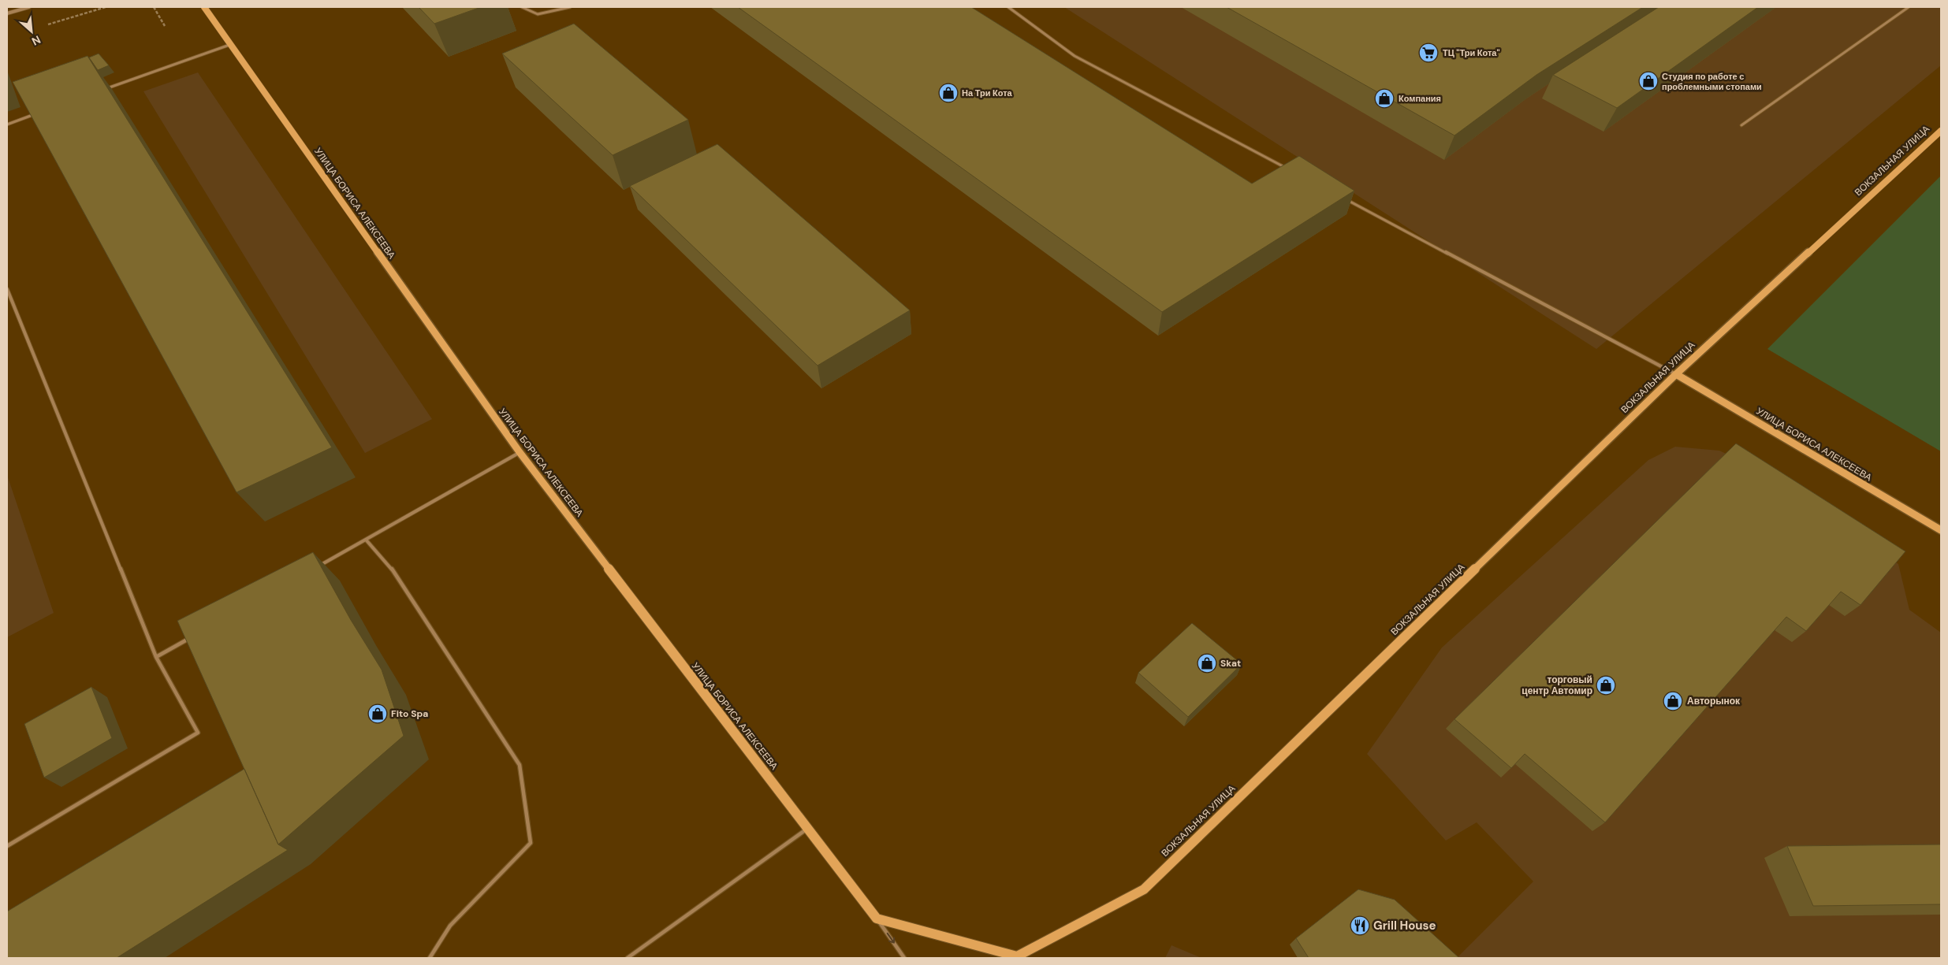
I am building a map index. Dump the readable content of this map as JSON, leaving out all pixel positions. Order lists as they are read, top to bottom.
{
  "streets": {
    "main road": ["ВОКЗАЛЬНАЯ УЛИЦА", "УЛИЦА БОРИСА АЛЕКСЕЕВА"]
  },
  "crossings": [
    ["ВОКЗАЛЬНАЯ УЛИЦА", "УЛИЦА БОРИСА АЛЕКСЕЕВА"]
  ],
  "places": {
    "supermarket": ["ТЦ \"Три Кота\""],
    "shop": [
      "Студия по работе с проблемными стопами",
      "На Три Кота",
      "Компания",
      "Skat",
      "торговый центр Автомир",
      "Авторынок",
      "Fito Spa"
    ],
    "restaurant": ["Grill House"]
  },
  "north": "bottom right"
}
